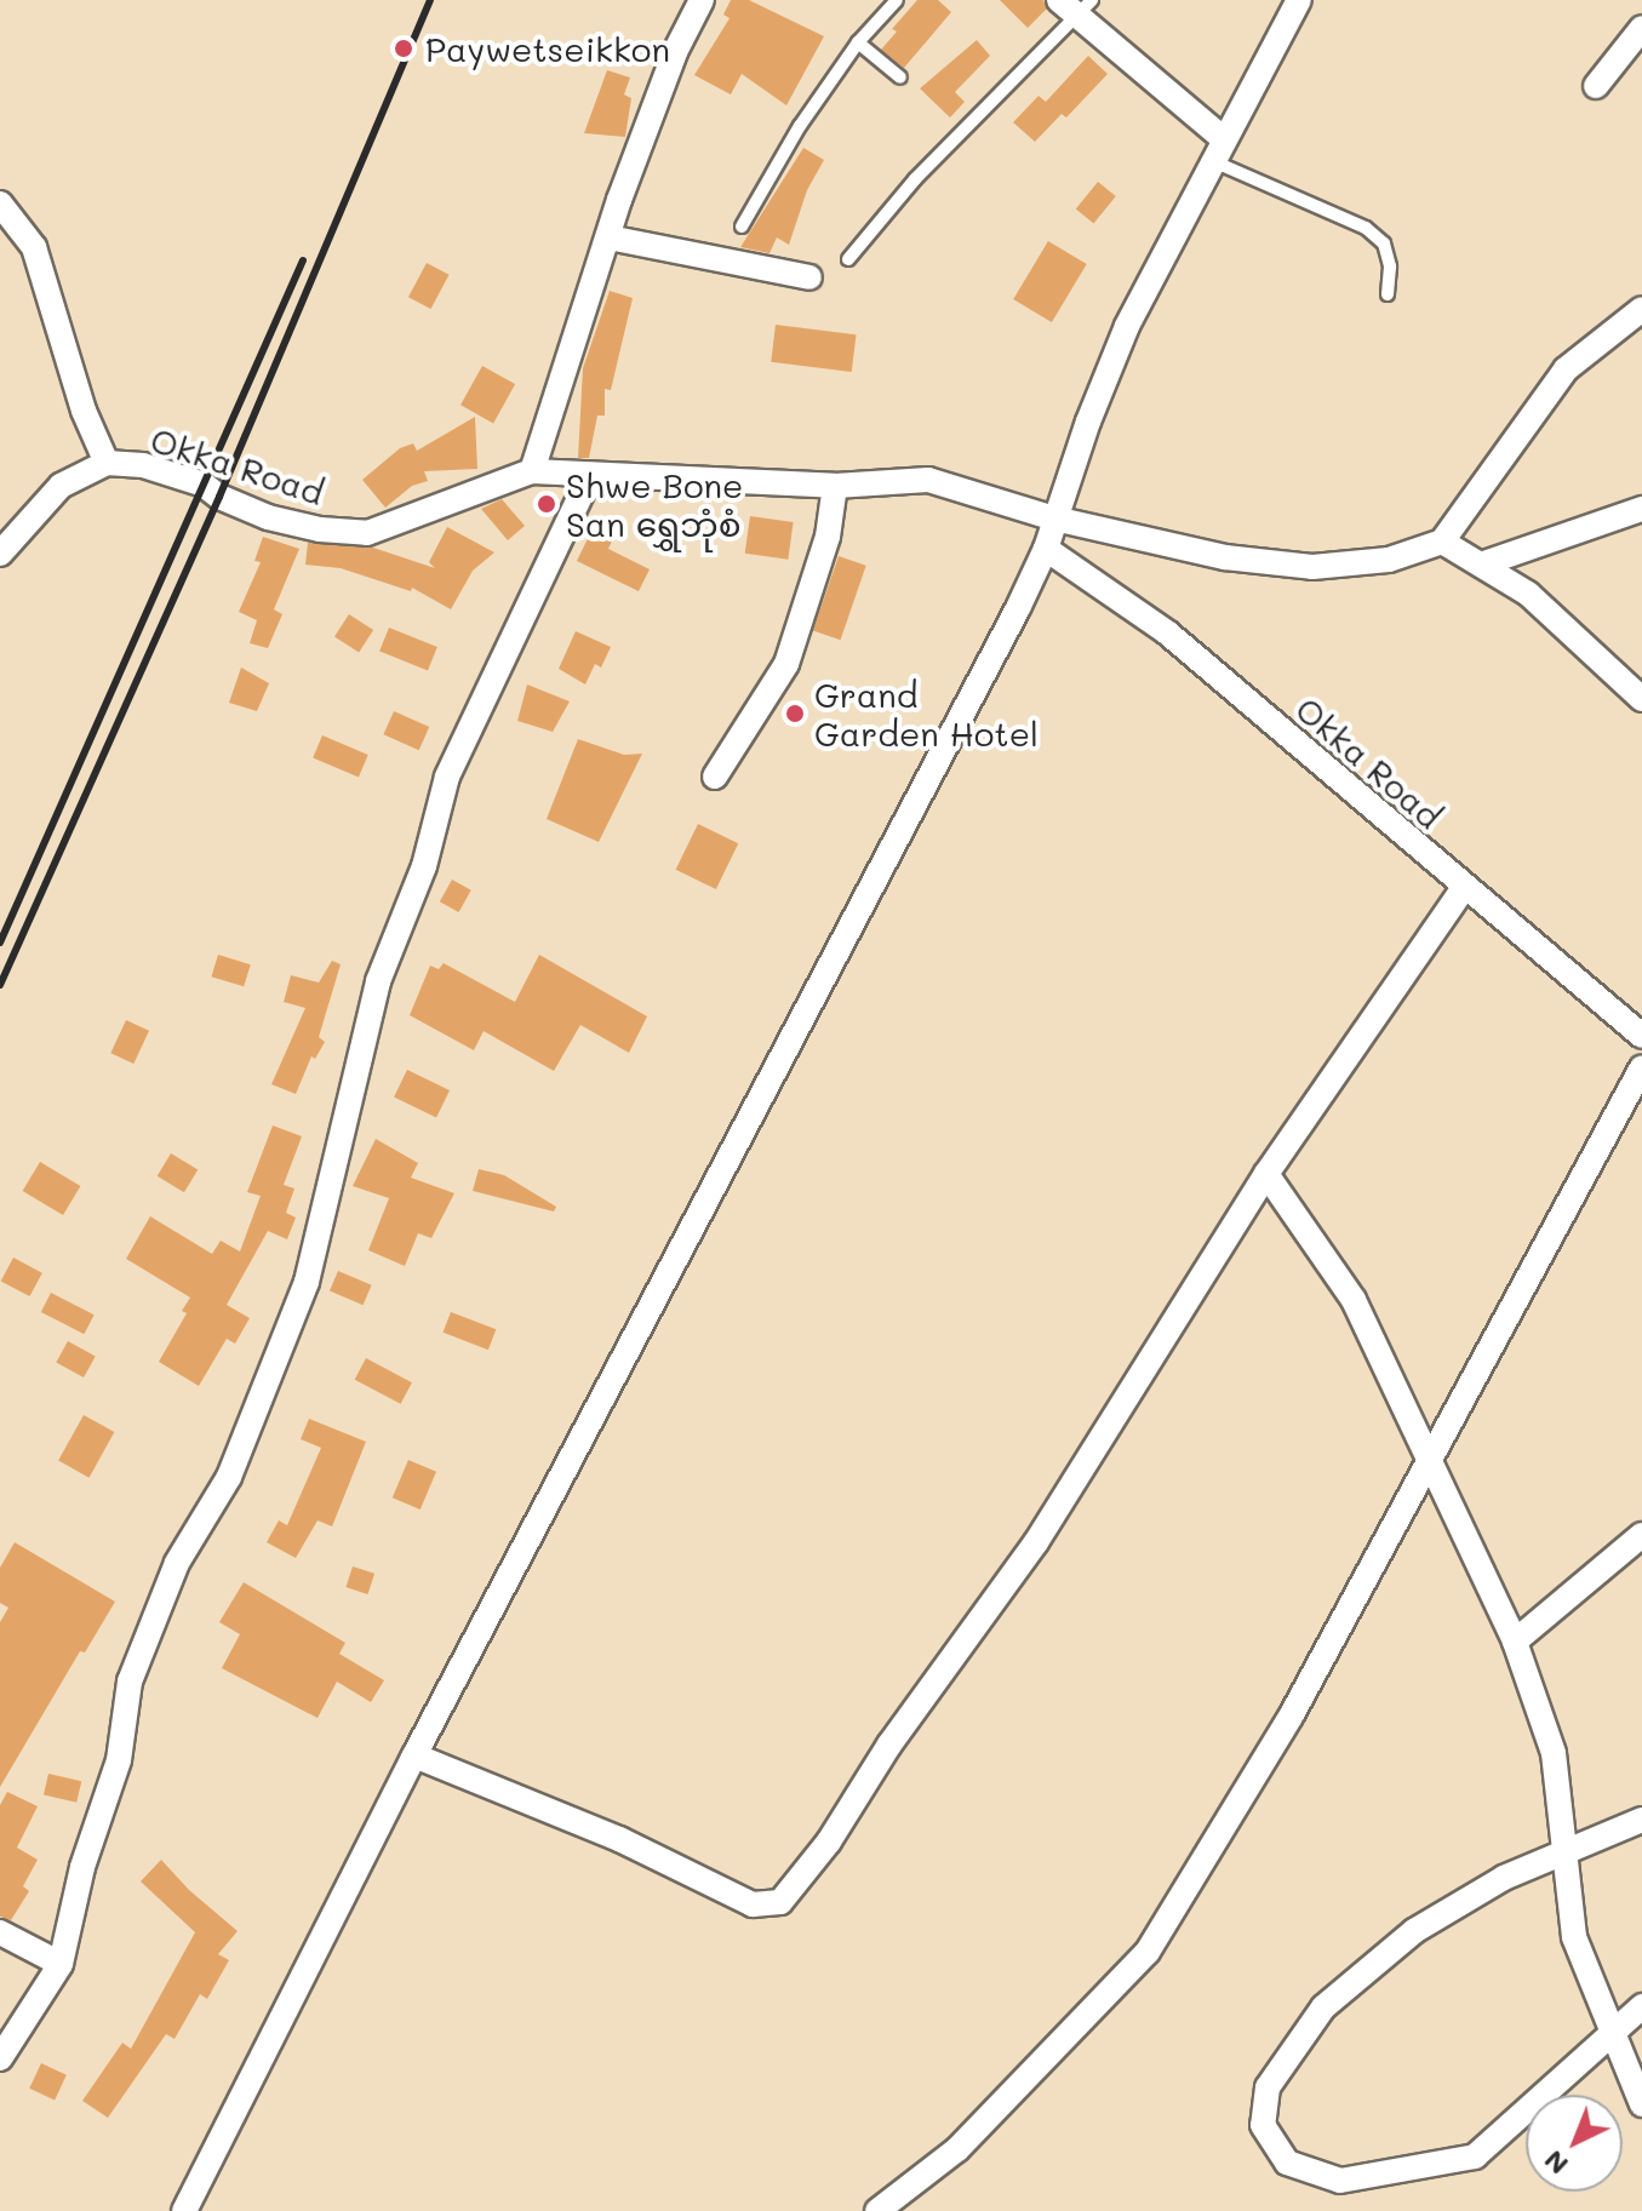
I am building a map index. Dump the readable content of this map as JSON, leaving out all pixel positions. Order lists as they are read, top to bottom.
{
  "streets": {
    "street": ["Okka Road"]
  },
  "places": ["Paywetseikkon", "Shwe Bone San ရွှေဘုံစံ", "Grand Garden Hotel"],
  "north": "bottom left"
}
